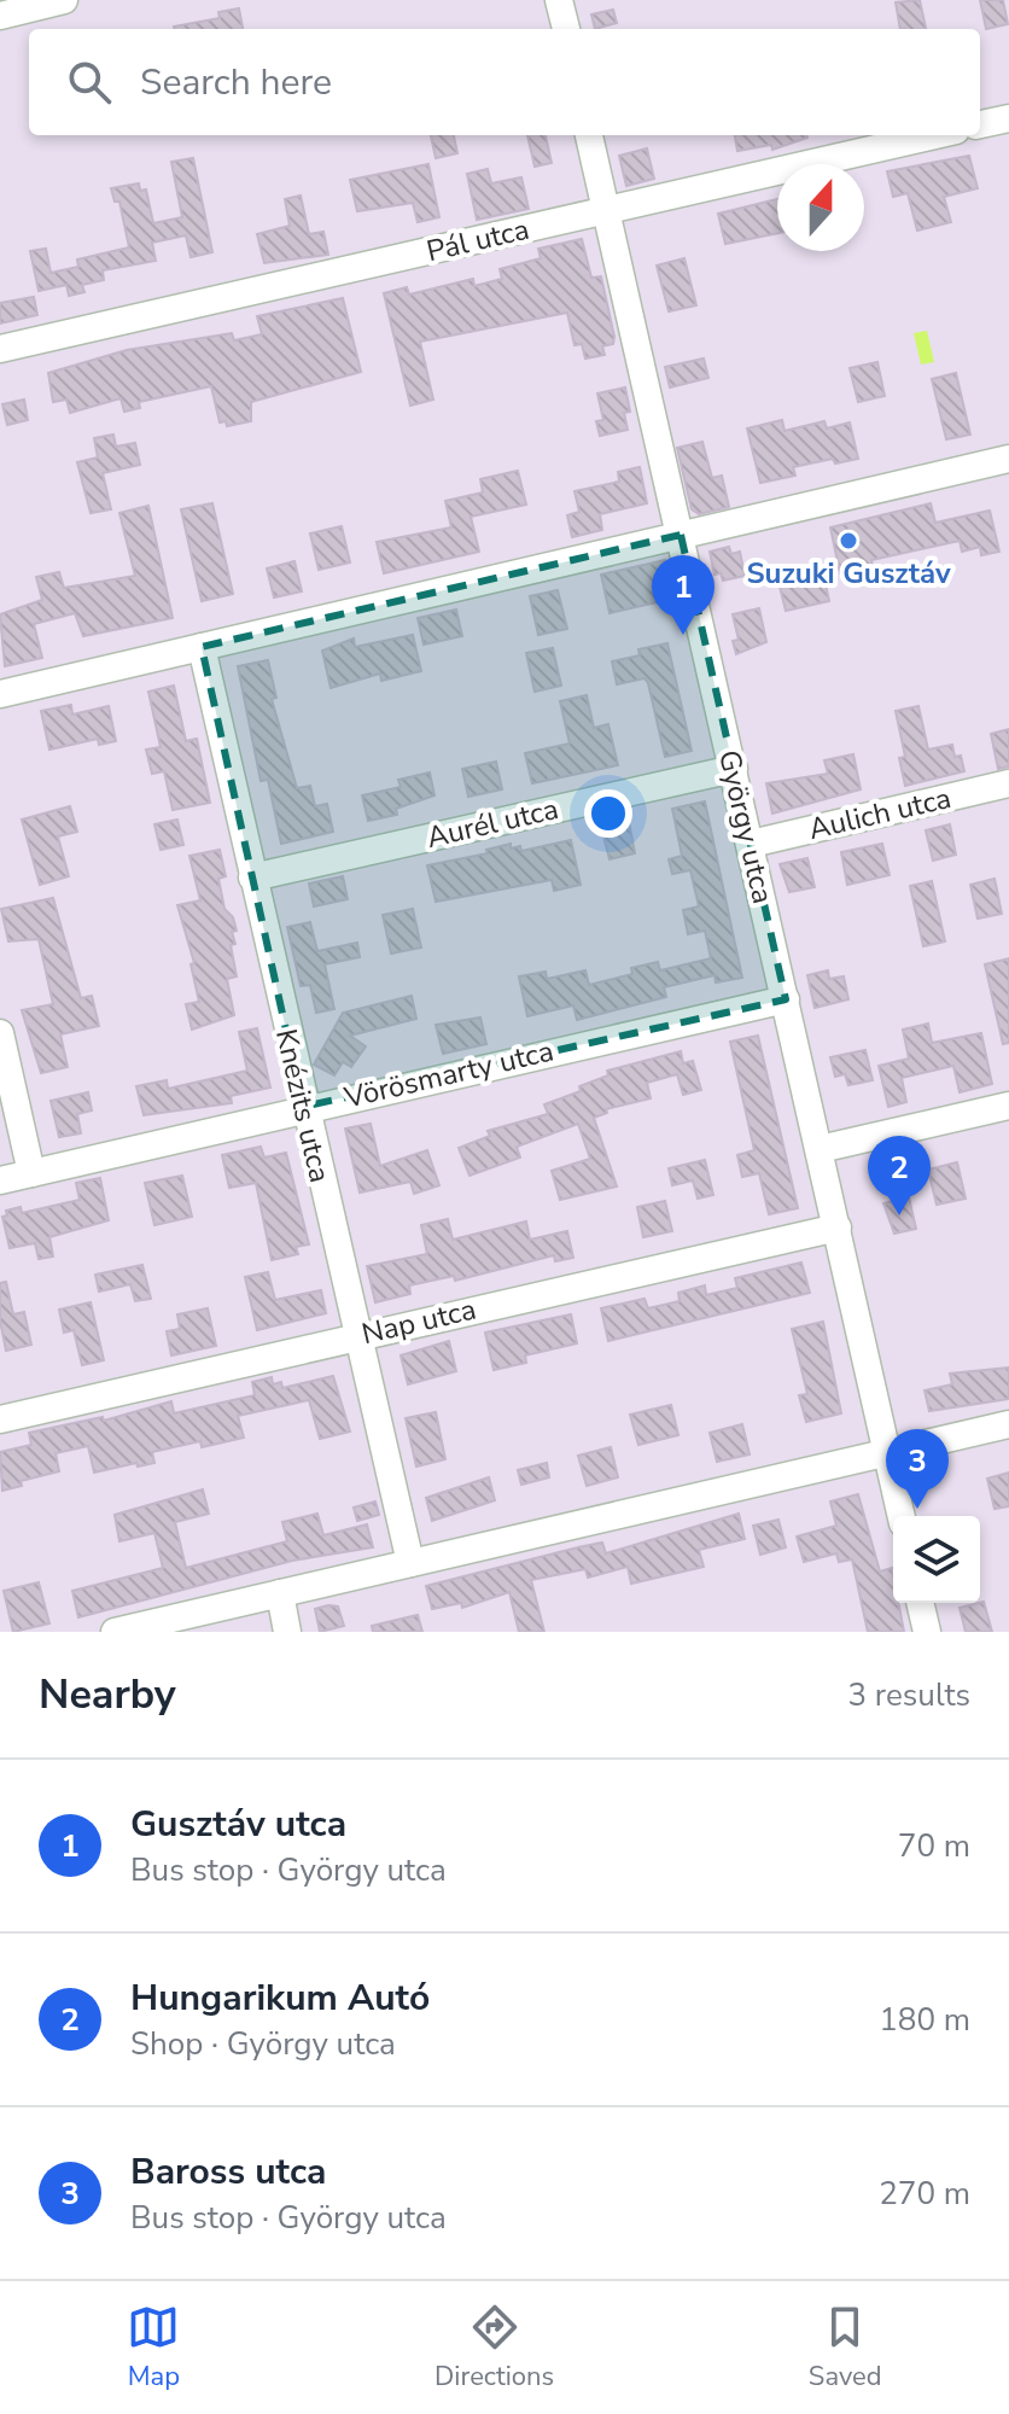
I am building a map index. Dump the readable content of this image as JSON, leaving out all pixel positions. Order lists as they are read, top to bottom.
{
  "streets": {
    "street": [
      "Pál utca",
      "Aulich utca",
      "Aurél utca",
      "György utca",
      "Vörösmarty utca",
      "Knézits utca",
      "Nap utca"
    ]
  },
  "crossings": [
    ["Pál utca", "György utca"],
    ["Aulich utca", "György utca"],
    ["Aurél utca", "György utca"],
    ["Aurél utca", "Knézits utca"],
    ["György utca", "Vörösmarty utca"],
    ["György utca", "Nap utca"],
    ["Vörösmarty utca", "Knézits utca"],
    ["Knézits utca", "Nap utca"]
  ],
  "places": ["Suzuki Gusztáv"],
  "north": "top",
  "page": {
    "search": "Search here",
    "pins": ["1", "2", "3"],
    "heading": ["Nearby", "3 results"],
    "list": [
      {
        "mark": "1",
        "name": "Gusztáv utca",
        "note": "Bus stop · György utca",
        "value": "70 m"
      },
      {
        "mark": "2",
        "name": "Hungarikum Autó",
        "note": "Shop · György utca",
        "value": "180 m"
      },
      {
        "mark": "3",
        "name": "Baross utca",
        "note": "Bus stop · György utca",
        "value": "270 m"
      }
    ],
    "nav": ["Map", "Directions", "Saved"]
  }
}
